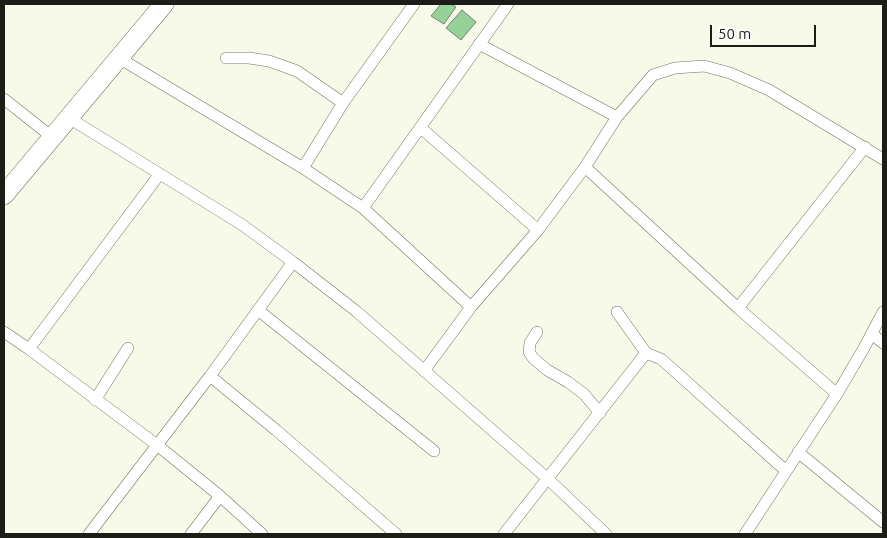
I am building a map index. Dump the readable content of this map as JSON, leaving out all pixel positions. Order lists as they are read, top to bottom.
{
  "scale_bar": "50 m"
}
